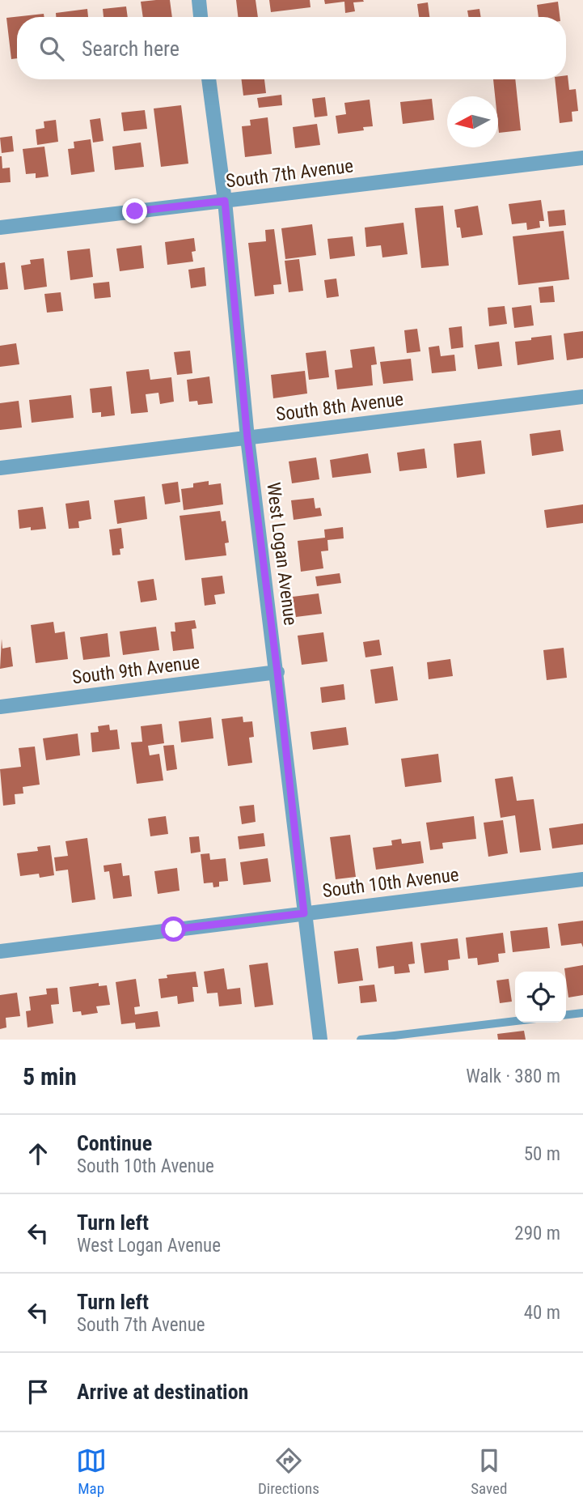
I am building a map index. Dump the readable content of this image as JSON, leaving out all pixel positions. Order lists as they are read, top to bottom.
{
  "streets": {
    "street": [
      "South 7th Avenue",
      "South 8th Avenue",
      "West Logan Avenue",
      "South 9th Avenue",
      "South 10th Avenue"
    ]
  },
  "crossings": [
    ["South 7th Avenue", "West Logan Avenue"],
    ["South 8th Avenue", "West Logan Avenue"],
    ["West Logan Avenue", "South 9th Avenue"],
    ["West Logan Avenue", "South 10th Avenue"]
  ],
  "north": "left",
  "page": {
    "search": "Search here",
    "heading": ["5 min", "Walk · 380 m"],
    "list": [
      ["Continue", "South 10th Avenue", "50 m"],
      ["Turn left", "West Logan Avenue", "290 m"],
      ["Turn left", "South 7th Avenue", "40 m"],
      "Arrive at destination"
    ],
    "nav": ["Map", "Directions", "Saved"]
  }
}
